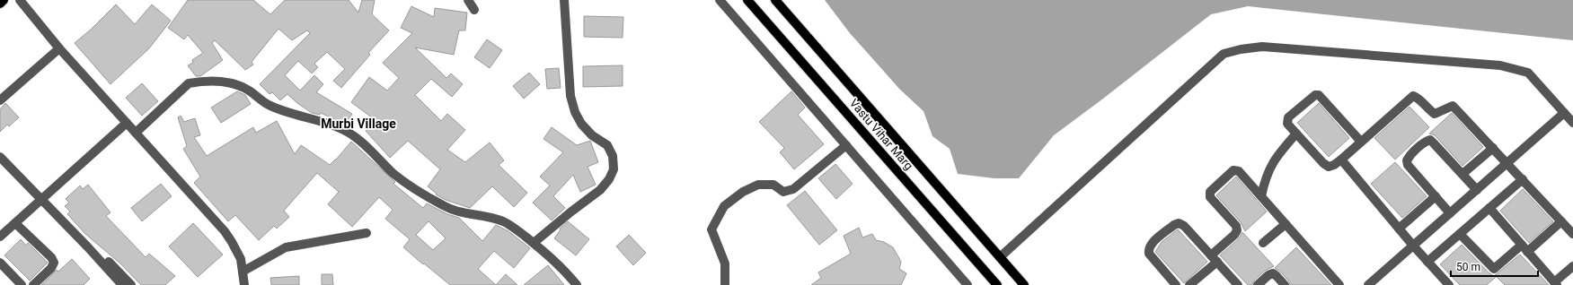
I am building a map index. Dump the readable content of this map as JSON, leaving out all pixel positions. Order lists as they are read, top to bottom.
{
  "streets": {
    "main road": ["Vastu Vihar Marg"]
  },
  "districts": ["Murbi Village"],
  "scale_bar": "50 m"
}
